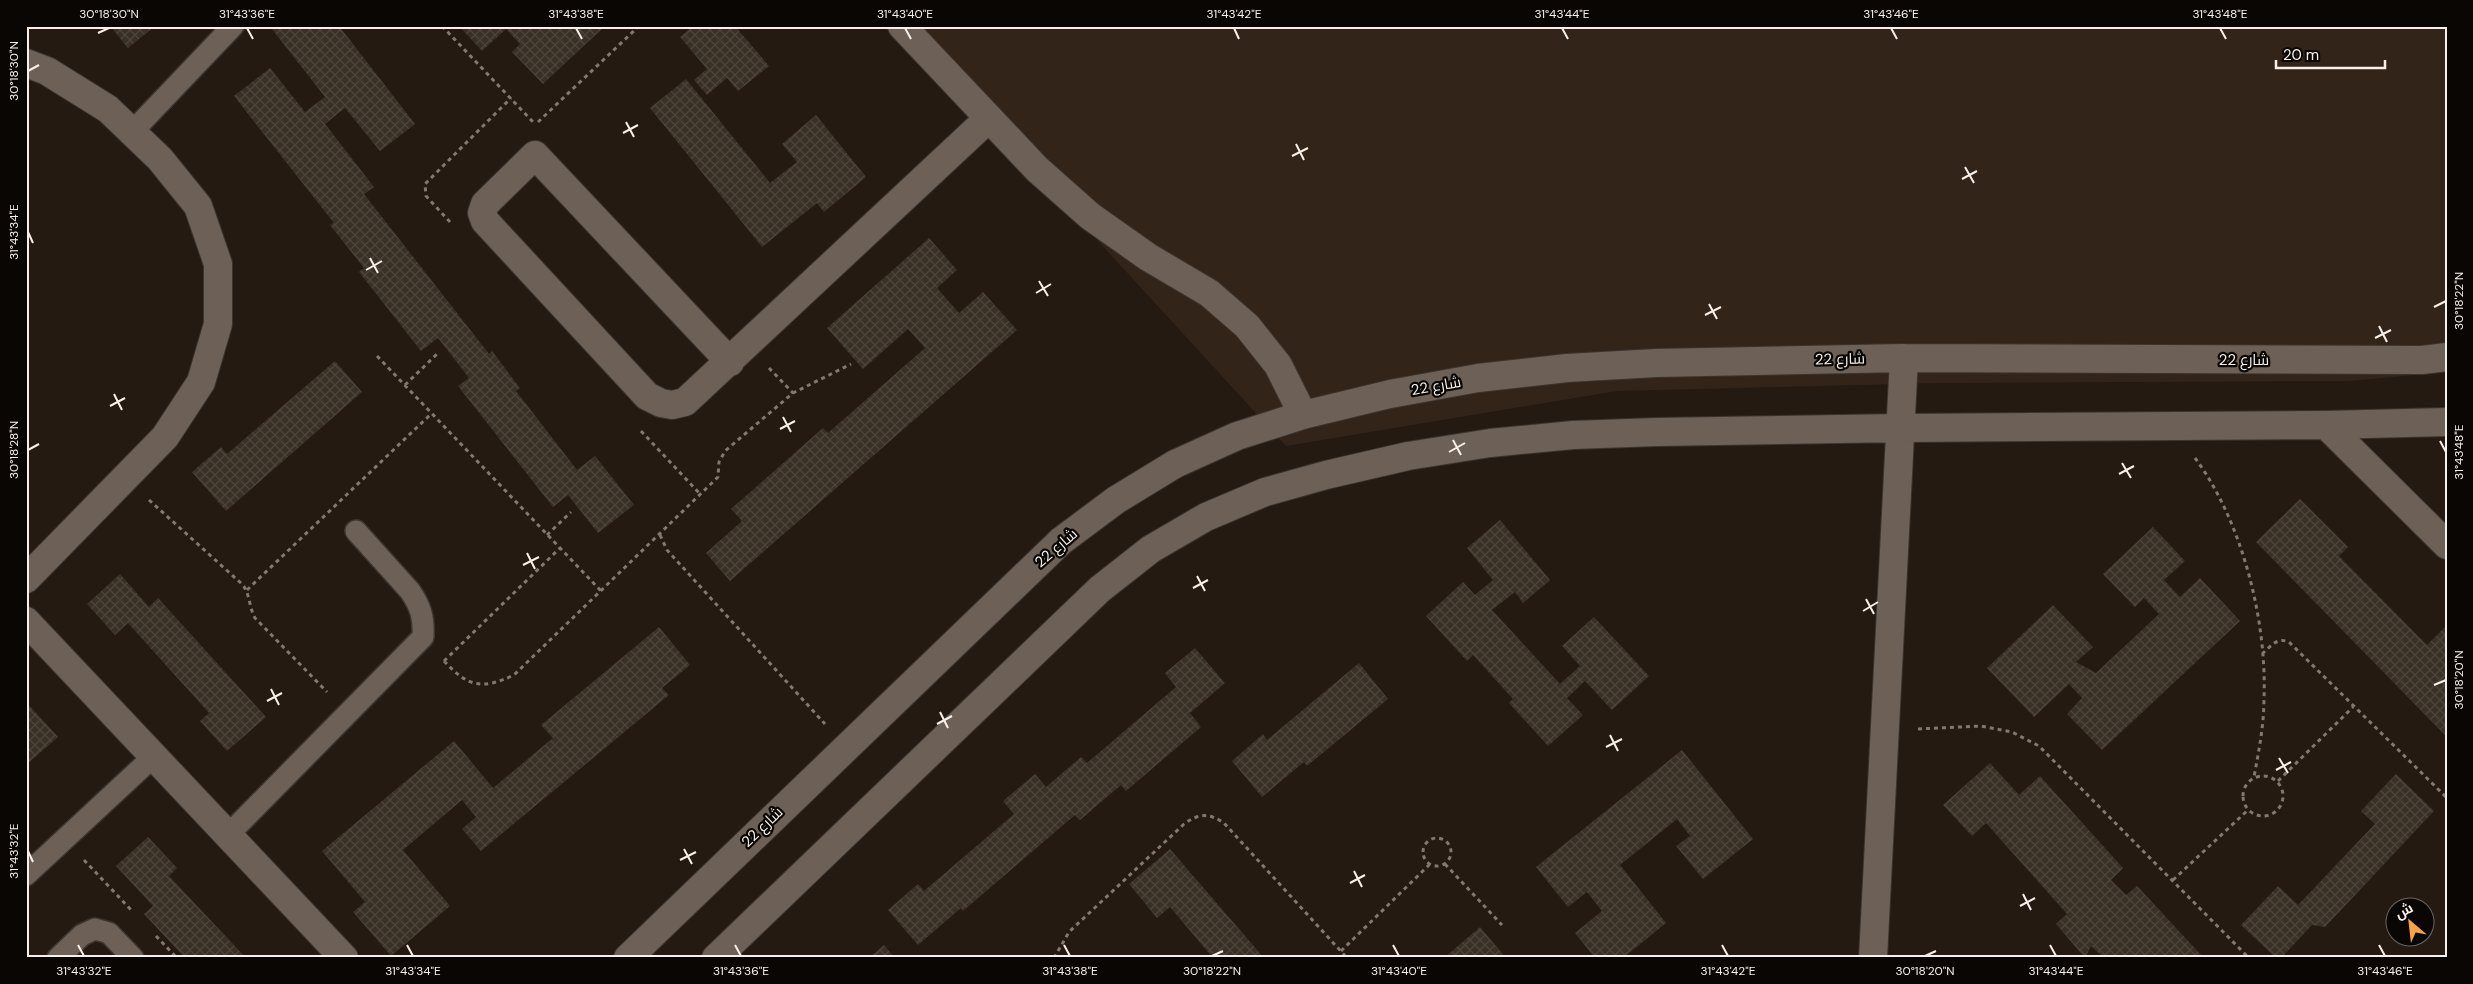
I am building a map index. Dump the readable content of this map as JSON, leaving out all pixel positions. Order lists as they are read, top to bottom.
{
  "streets": {
    "street": ["شارع 22"]
  },
  "scale_bar": "20 m",
  "north": "top left",
  "coordinates": [
    "30°18'30\"N",
    "31°43'36\"E",
    "31°43'38\"E",
    "31°43'40\"E",
    "31°43'42\"E",
    "31°43'44\"E",
    "31°43'46\"E",
    "31°43'48\"E",
    "31°43'34\"E",
    "30°18'22\"N",
    "30°18'28\"N",
    "30°18'20\"N",
    "31°43'32\"E"
  ]
}
